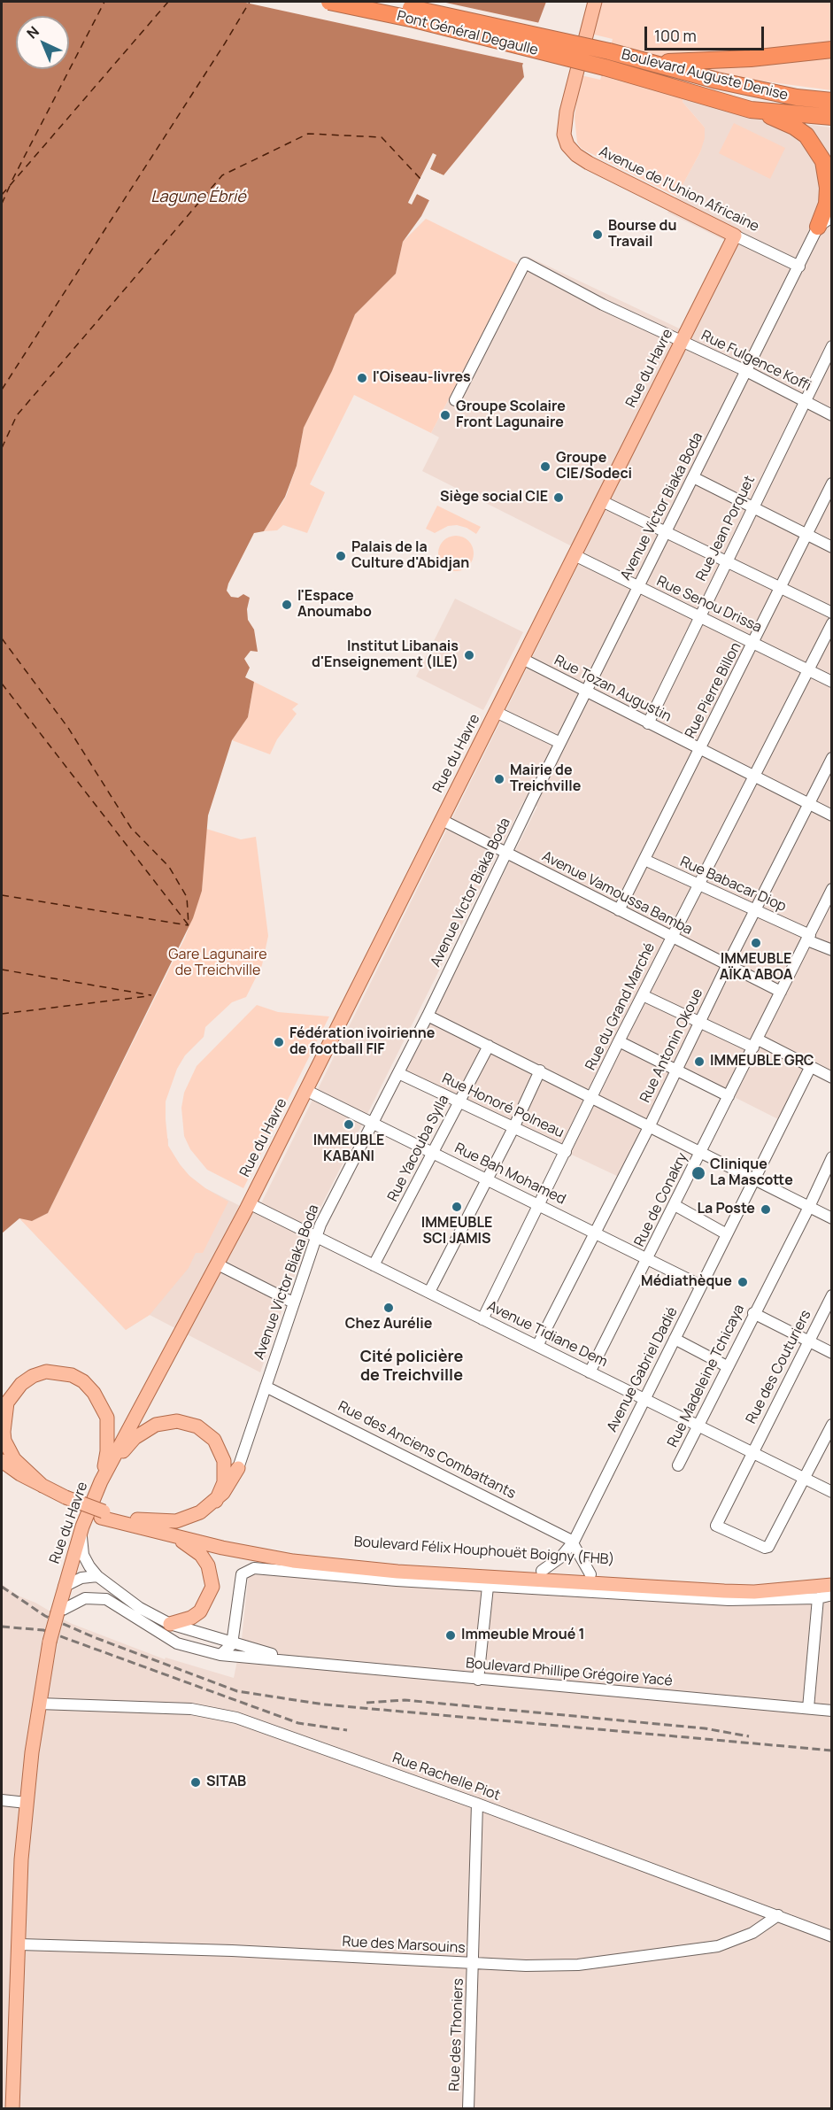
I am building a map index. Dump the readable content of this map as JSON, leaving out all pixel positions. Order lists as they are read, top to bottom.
{
  "streets": {
    "highway": ["Pont Général Degaulle", "Boulevard Auguste Denise"],
    "main road": ["Avenue de l'Union Africaine", "Rue du Havre", "Boulevard Félix Houphouët Boigny (FHB)"],
    "street": [
      "Rue Fulgence Koffi",
      "Avenue Victor Biaka Boda",
      "Rue Jean Porquet",
      "Rue Senou Drissa",
      "Rue Tozan Augustin",
      "Rue Pierre Billon",
      "Rue Babacar Diop",
      "Avenue Vamoussa Bamba",
      "Rue du Grand Marché",
      "Rue Antonin Okoue",
      "Rue Honoré Polneau",
      "Rue Yacouba Sylla",
      "Rue Bah Mohamed",
      "Rue de Conakry",
      "Avenue Tidiane Dem",
      "Rue des Couturiers",
      "Avenue Gabriel Dadié",
      "Rue Madeleine Tchicaya",
      "Rue des Anciens Combattants",
      "Boulevard Phillipe Grégoire Yacé",
      "Rue Rachelle Piot",
      "Rue des Marsouins",
      "Rue des Thoniers"
    ]
  },
  "crossings": [
    ["Pont Général Degaulle", "Boulevard Auguste Denise"],
    ["Avenue de l'Union Africaine", "Rue du Havre"],
    ["Avenue de l'Union Africaine", "Avenue Victor Biaka Boda"],
    ["Rue Fulgence Koffi", "Rue du Havre"],
    ["Rue Fulgence Koffi", "Avenue Victor Biaka Boda"],
    ["Rue Fulgence Koffi", "Rue Jean Porquet"],
    ["Rue du Havre", "Rue Senou Drissa"],
    ["Rue du Havre", "Rue Tozan Augustin"],
    ["Rue du Havre", "Avenue Vamoussa Bamba"],
    ["Rue du Havre", "Rue Bah Mohamed"],
    ["Rue du Havre", "Avenue Tidiane Dem"],
    ["Rue du Havre", "Boulevard Phillipe Grégoire Yacé"],
    ["Rue du Havre", "Rue Rachelle Piot"],
    ["Rue du Havre", "Rue des Marsouins"],
    ["Avenue Victor Biaka Boda", "Rue Senou Drissa"],
    ["Avenue Victor Biaka Boda", "Rue Tozan Augustin"],
    ["Avenue Victor Biaka Boda", "Avenue Vamoussa Bamba"],
    ["Avenue Victor Biaka Boda", "Rue Honoré Polneau"],
    ["Avenue Victor Biaka Boda", "Rue Bah Mohamed"],
    ["Avenue Victor Biaka Boda", "Avenue Tidiane Dem"],
    ["Avenue Victor Biaka Boda", "Rue des Anciens Combattants"],
    ["Rue Jean Porquet", "Rue Senou Drissa"],
    ["Rue Jean Porquet", "Rue Tozan Augustin"],
    ["Rue Senou Drissa", "Rue Pierre Billon"],
    ["Rue Senou Drissa", "Rue du Grand Marché"],
    ["Rue Tozan Augustin", "Rue Pierre Billon"],
    ["Rue Tozan Augustin", "Rue du Grand Marché"],
    ["Rue Tozan Augustin", "Rue Antonin Okoue"],
    ["Rue Pierre Billon", "Rue Babacar Diop"],
    ["Rue Pierre Billon", "Avenue Vamoussa Bamba"],
    ["Rue Babacar Diop", "Rue du Grand Marché"],
    ["Rue Babacar Diop", "Rue Antonin Okoue"],
    ["Rue Babacar Diop", "Rue de Conakry"],
    ["Avenue Vamoussa Bamba", "Rue du Grand Marché"],
    ["Avenue Vamoussa Bamba", "Rue Antonin Okoue"],
    ["Avenue Vamoussa Bamba", "Rue de Conakry"],
    ["Rue du Grand Marché", "Rue Honoré Polneau"],
    ["Rue du Grand Marché", "Rue Bah Mohamed"],
    ["Rue du Grand Marché", "Avenue Tidiane Dem"],
    ["Rue Antonin Okoue", "Rue Bah Mohamed"],
    ["Rue Antonin Okoue", "Avenue Tidiane Dem"],
    ["Rue Honoré Polneau", "Rue Yacouba Sylla"],
    ["Rue Yacouba Sylla", "Rue Bah Mohamed"],
    ["Rue Yacouba Sylla", "Avenue Tidiane Dem"],
    ["Rue Bah Mohamed", "Rue de Conakry"],
    ["Rue Bah Mohamed", "Avenue Gabriel Dadié"],
    ["Rue de Conakry", "Avenue Tidiane Dem"],
    ["Avenue Tidiane Dem", "Rue des Couturiers"],
    ["Avenue Tidiane Dem", "Avenue Gabriel Dadié"],
    ["Avenue Tidiane Dem", "Rue Madeleine Tchicaya"],
    ["Avenue Gabriel Dadié", "Rue des Anciens Combattants"],
    ["Avenue Gabriel Dadié", "Boulevard Félix Houphouët Boigny (FHB)"],
    ["Rue Rachelle Piot", "Rue des Marsouins"],
    ["Rue Rachelle Piot", "Rue des Thoniers"],
    ["Rue des Marsouins", "Rue des Thoniers"]
  ],
  "districts": ["Cité policière de Treichville"],
  "water": ["Lagune Ébrié"],
  "parks": ["Gare Lagunaire de Treichville"],
  "places": [
    "Bourse du Travail",
    "l'Oiseau-livres",
    "Groupe Scolaire Front Lagunaire",
    "Groupe CIE/Sodeci",
    "Siège social CIE",
    "Palais de la Culture d'Abidjan",
    "l'Espace Anoumabo",
    "Institut Libanais d'Enseignement (ILE)",
    "Mairie de Treichville",
    "IMMEUBLE AÏKA ABOA",
    "Fédération ivoirienne de football FIF",
    "IMMEUBLE GRC",
    "IMMEUBLE KABANI",
    "Clinique La Mascotte",
    "IMMEUBLE SCI JAMIS",
    "La Poste",
    "Médiathèque",
    "Chez Aurélie",
    "Immeuble Mroué 1",
    "SITAB"
  ],
  "scale_bar": "100 m",
  "north": "top left"
}
